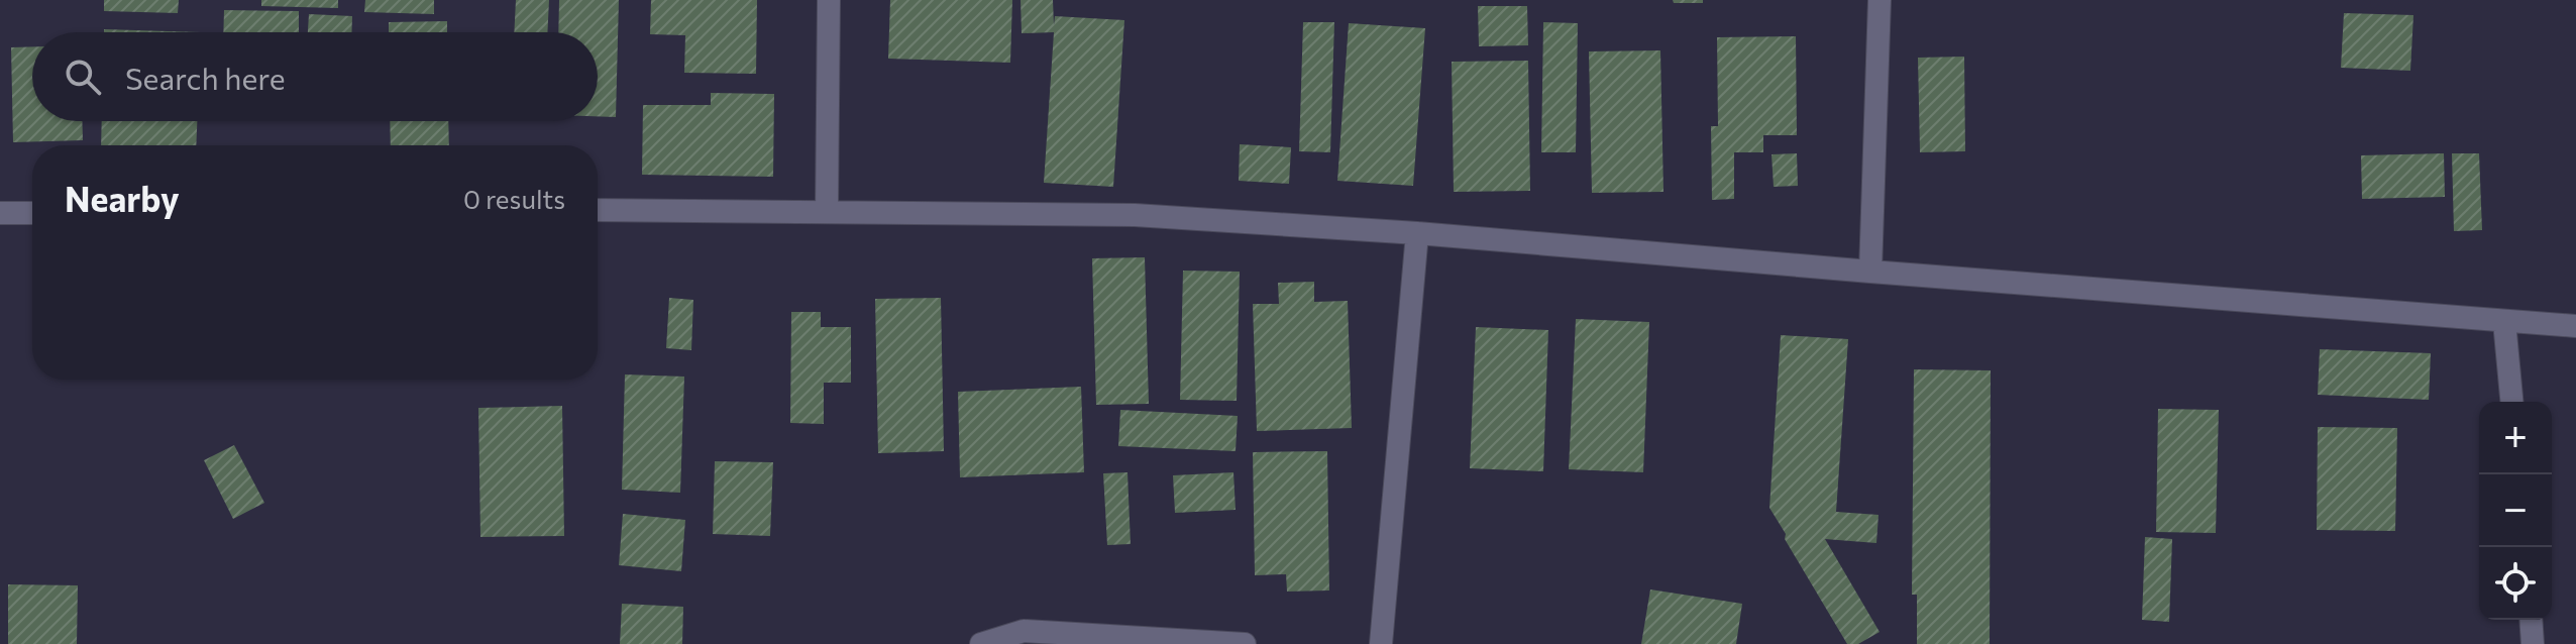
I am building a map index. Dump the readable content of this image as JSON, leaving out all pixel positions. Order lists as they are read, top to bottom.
{
  "page": {
    "search": "Search here",
    "heading": ["Nearby", "0 results"],
    "map_buttons": ["+", "−"]
  }
}
